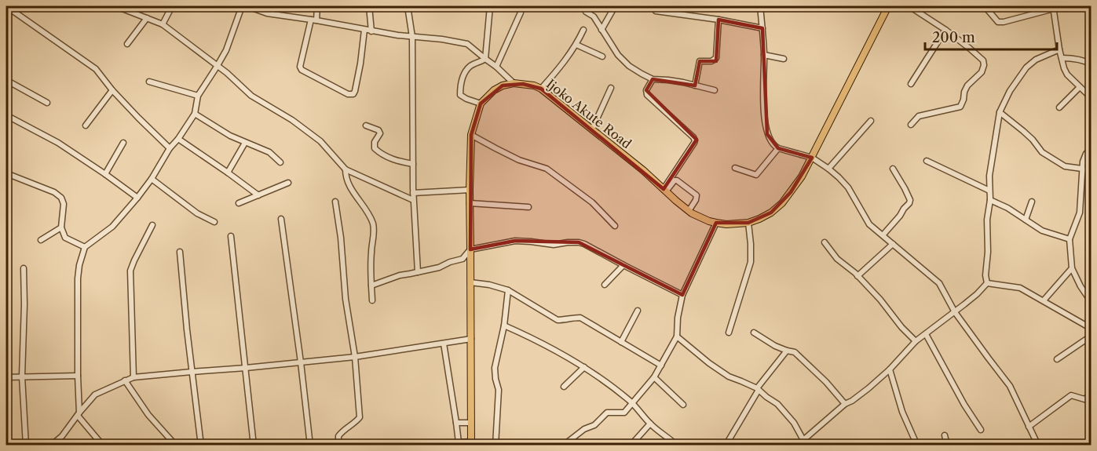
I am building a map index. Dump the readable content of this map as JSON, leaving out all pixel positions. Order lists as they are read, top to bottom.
{
  "streets": {
    "main road": ["Ijoko Akute Road"]
  },
  "scale_bar": "200 m"
}
